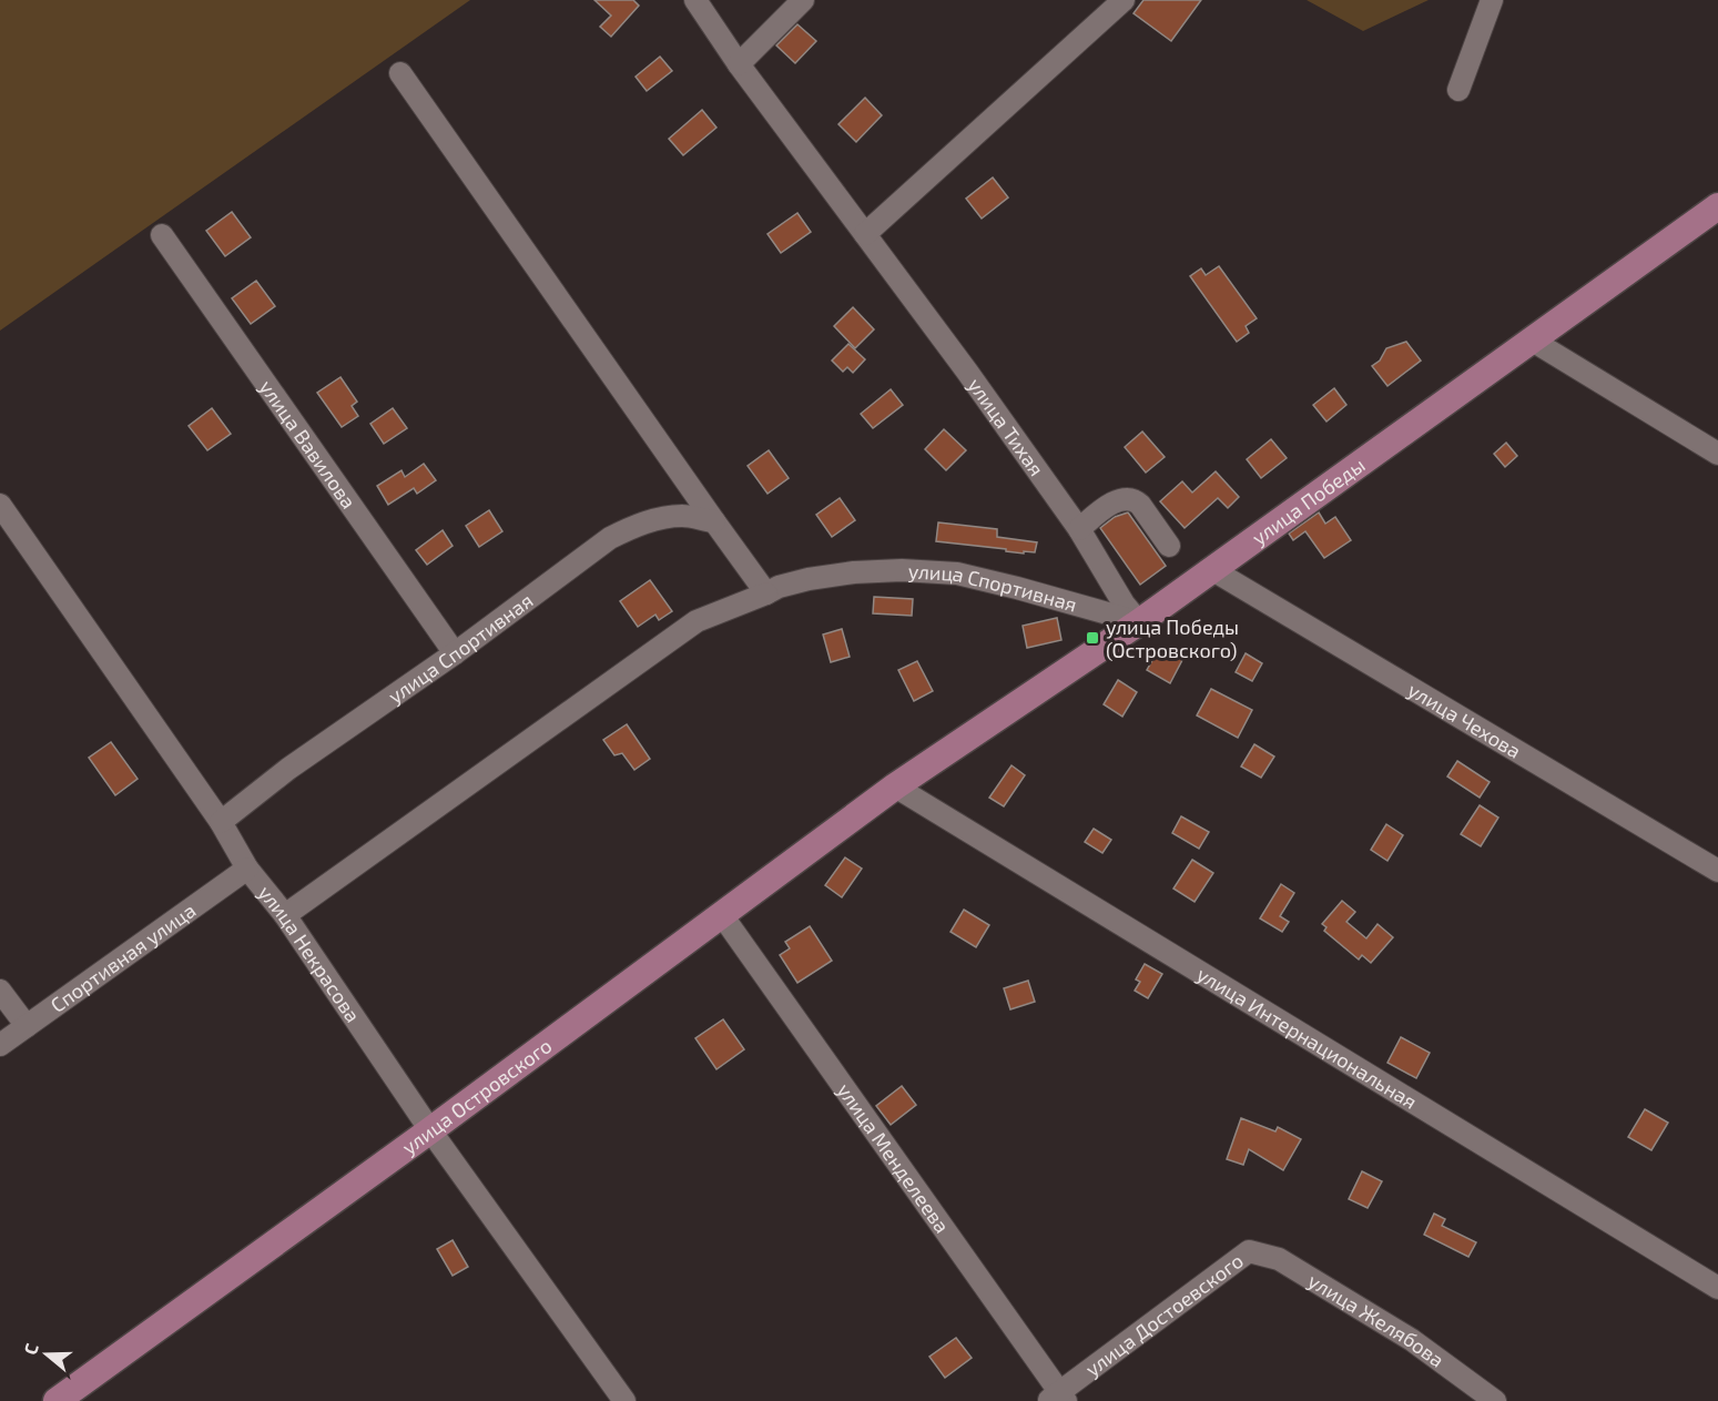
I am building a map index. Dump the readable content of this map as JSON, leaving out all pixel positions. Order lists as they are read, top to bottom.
{
  "streets": {
    "main road": ["улица Победы", "улица Островского"],
    "street": [
      "улица Тихая",
      "улица Вавилова",
      "улица Спортивная",
      "улица Чехова",
      "улица Некрасова",
      "Спортивная улица",
      "улица Интернациональная",
      "улица Менделеева",
      "улица Достоевского",
      "улица Желябова"
    ]
  },
  "crossings": [
    ["улица Тихая", "улица Победы"],
    ["улица Тихая", "улица Спортивная"],
    ["улица Вавилова", "улица Спортивная"],
    ["улица Победы", "улица Спортивная"],
    ["улица Победы", "улица Чехова"],
    ["улица Победы", "улица Интернациональная"],
    ["улица Победы", "улица Островского"],
    ["улица Спортивная", "улица Некрасова"],
    ["улица Некрасова", "Спортивная улица"],
    ["улица Некрасова", "улица Островского"],
    ["улица Интернациональная", "улица Островского"],
    ["улица Островского", "улица Менделеева"],
    ["улица Менделеева", "улица Достоевского"],
    ["улица Достоевского", "улица Желябова"]
  ],
  "places": {
    "transit": ["улица Победы (Островского)"]
  },
  "north": "left"
}
